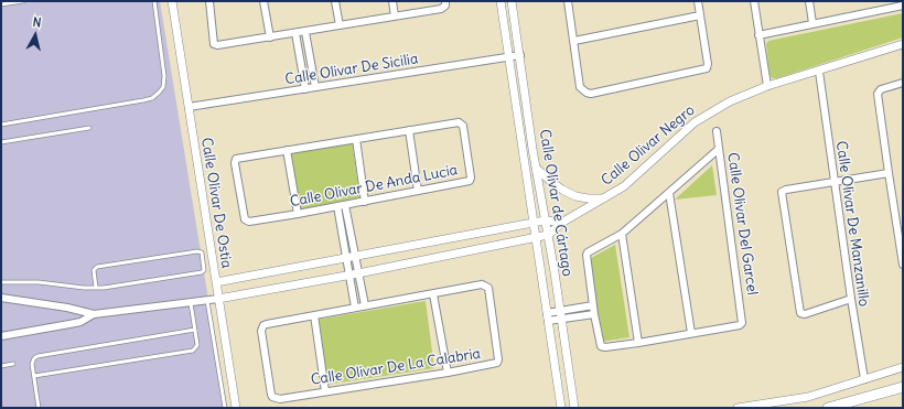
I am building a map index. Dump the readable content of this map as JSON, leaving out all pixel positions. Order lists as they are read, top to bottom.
{
  "streets": {
    "street": [
      "Calle Olivar De Sicilia",
      "Calle Olivar Negro",
      "Calle Olivar De Anda Lucia",
      "Calle Olivar De Ostia",
      "Calle Olivar de Cártago",
      "Calle Olivar Del Garcel",
      "Calle Olivar De Manzanillo",
      "Calle Olivar De La Calabria"
    ]
  },
  "crossings": [
    ["Calle Olivar De Sicilia", "Calle Olivar De Ostia"],
    ["Calle Olivar De Sicilia", "Calle Olivar de Cártago"],
    ["Calle Olivar Negro", "Calle Olivar de Cártago"],
    ["Calle Olivar Negro", "Calle Olivar De Manzanillo"]
  ],
  "north": "top"
}
